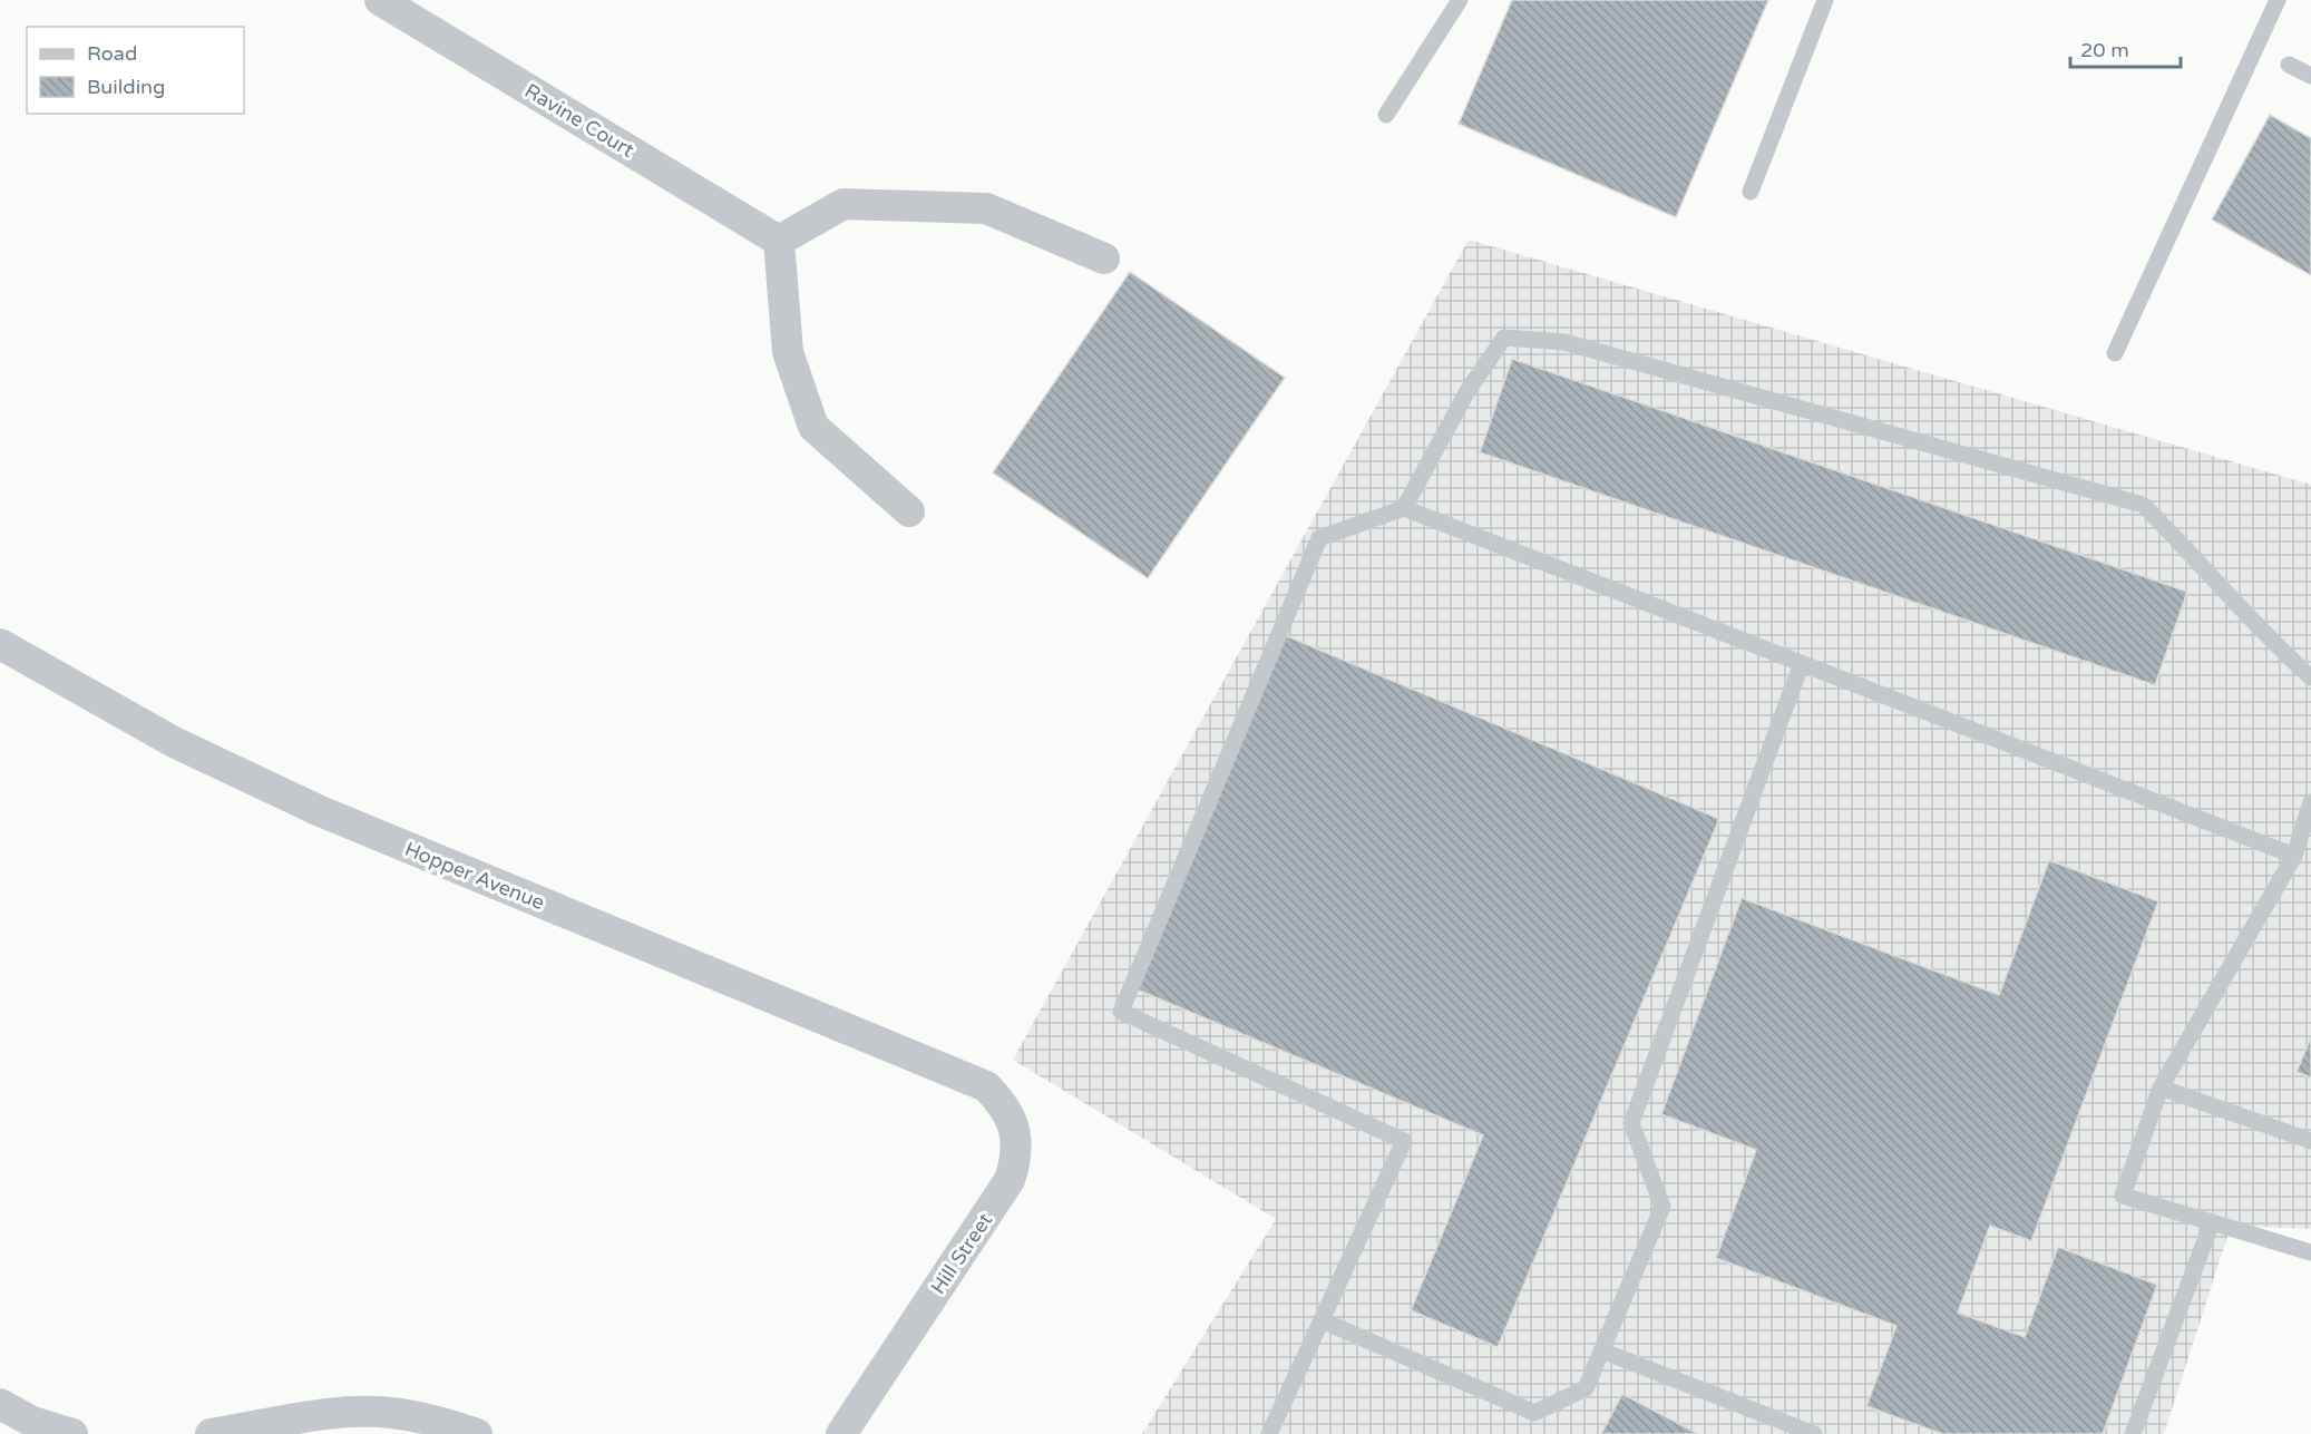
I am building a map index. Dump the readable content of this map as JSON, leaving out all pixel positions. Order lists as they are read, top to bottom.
{
  "streets": {
    "street": ["Ravine Court", "Hopper Avenue", "Hill Street"]
  },
  "crossings": [
    ["Hopper Avenue", "Hill Street"]
  ],
  "legend": ["Road", "Building"],
  "scale_bar": "20 m"
}
